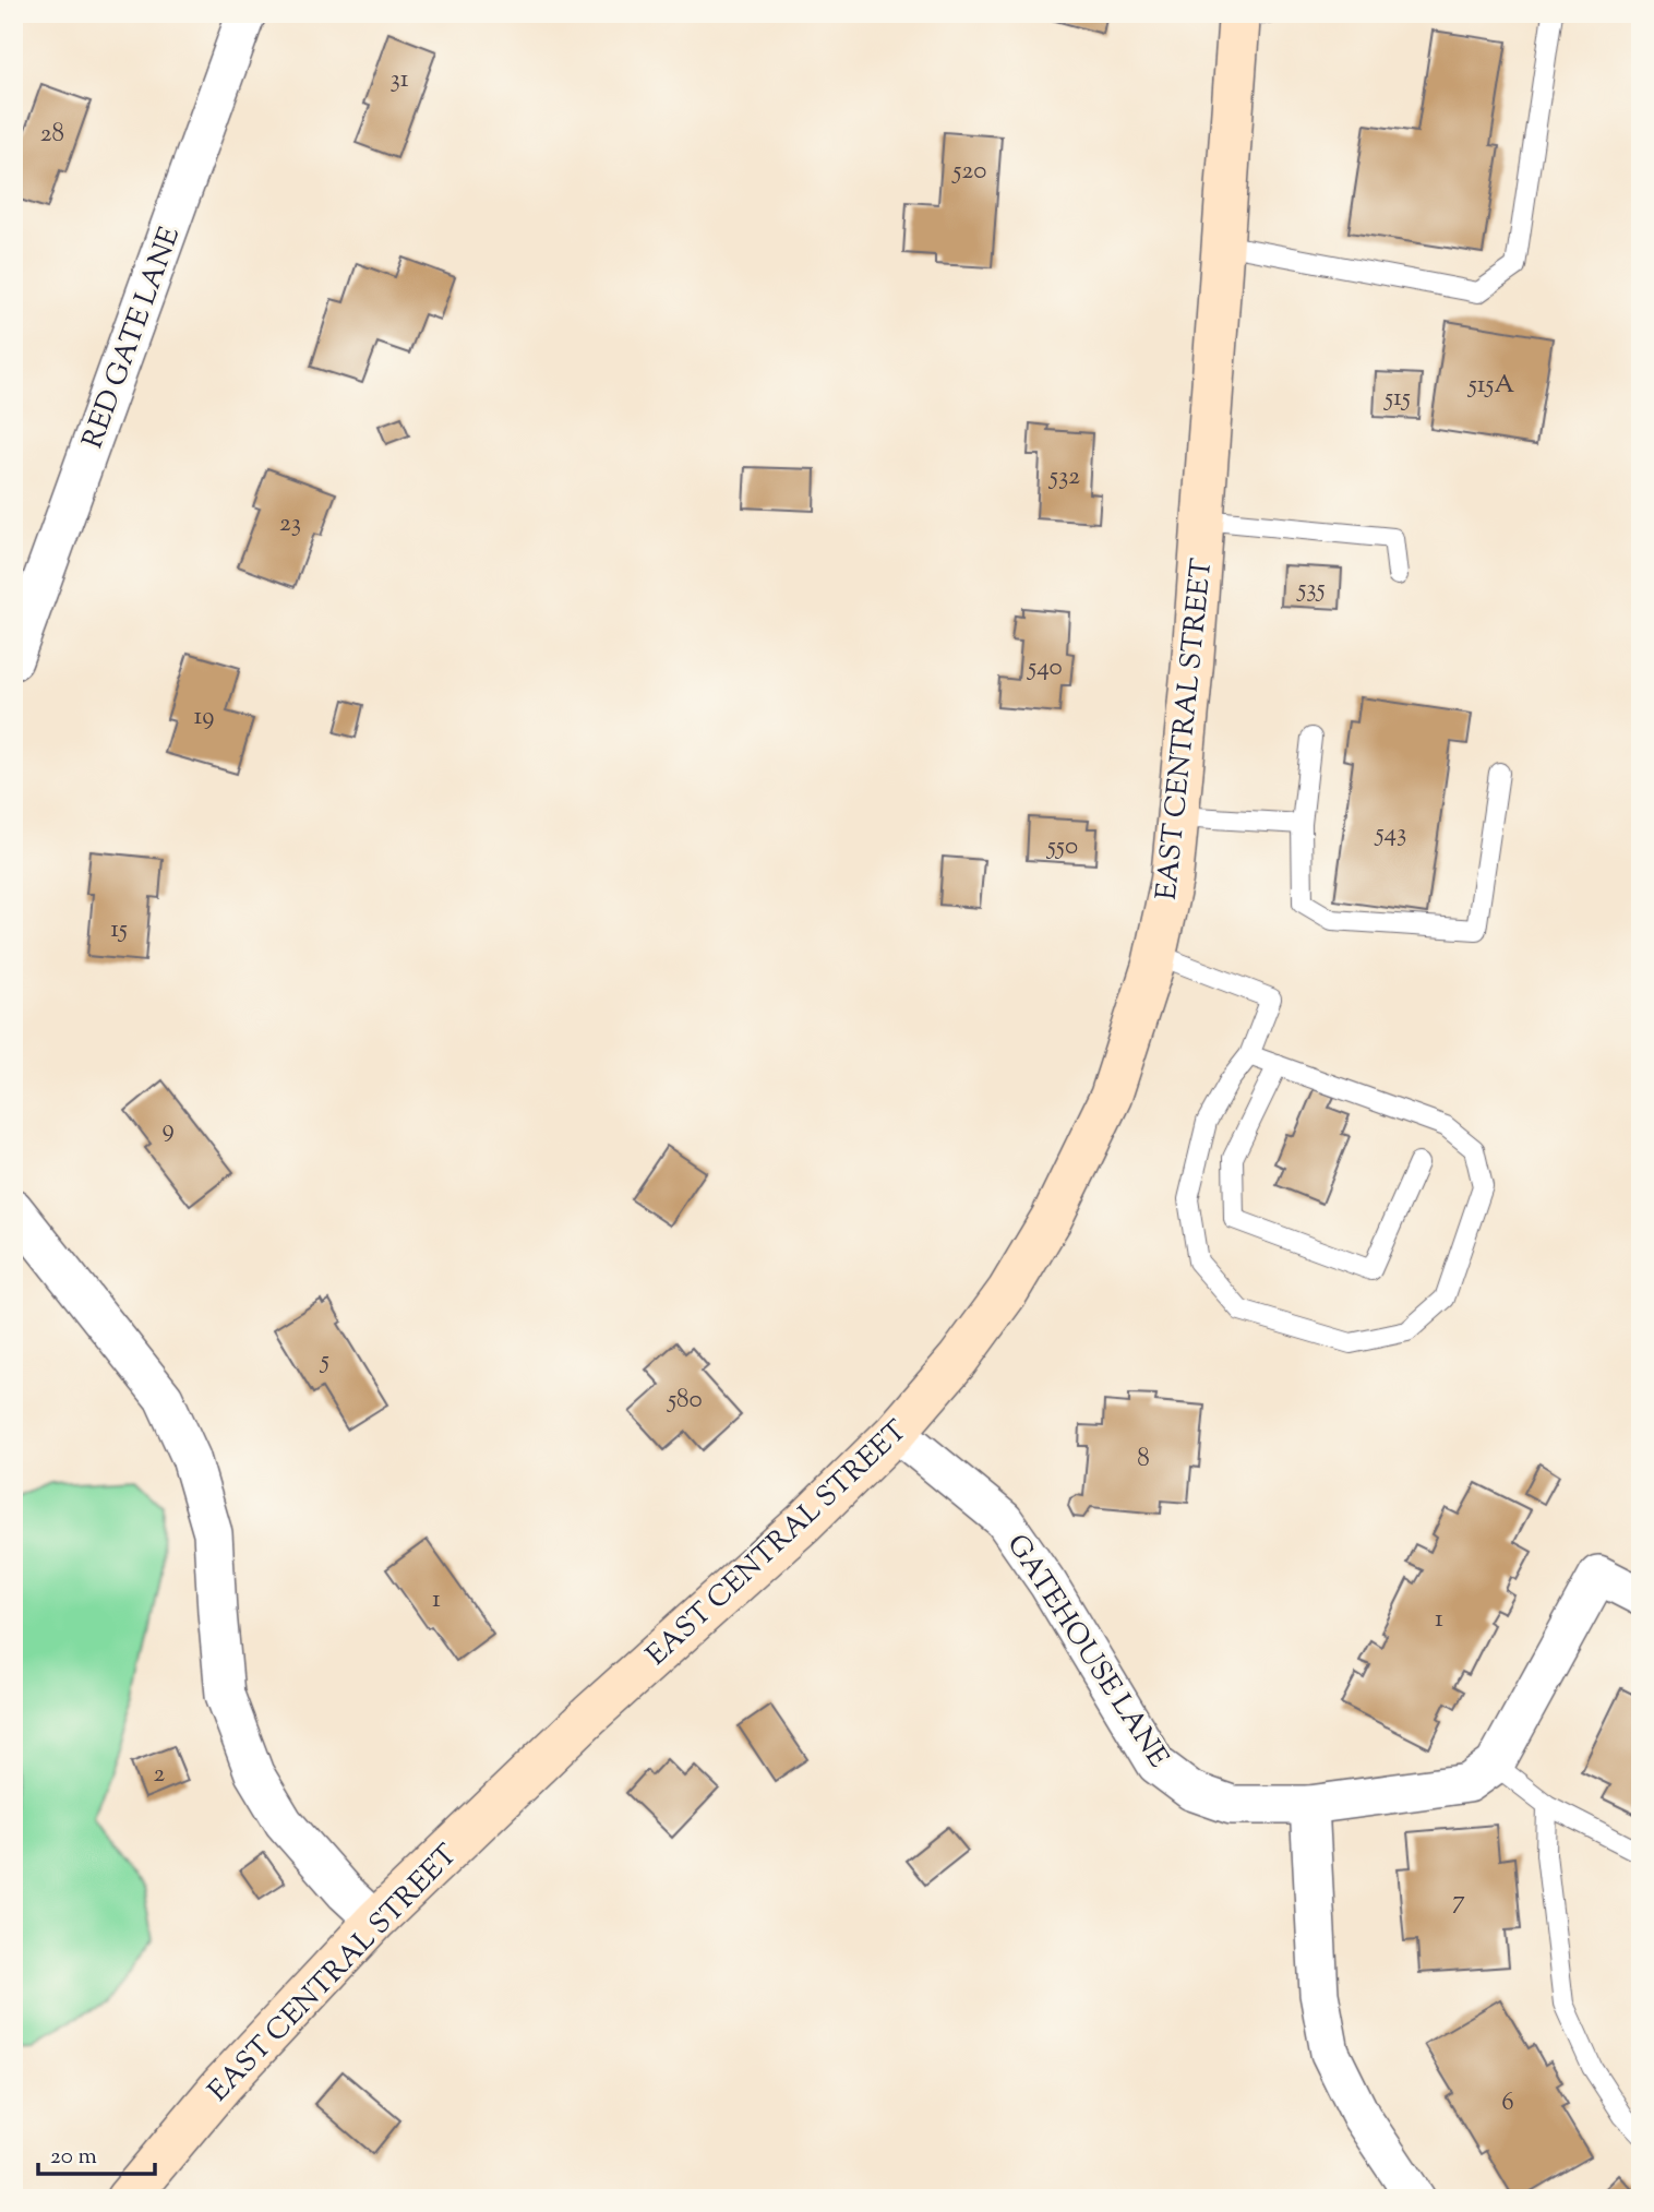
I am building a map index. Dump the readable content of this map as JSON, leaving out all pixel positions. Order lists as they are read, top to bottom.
{
  "streets": {
    "main road": ["EAST CENTRAL STREET"],
    "street": ["RED GATE LANE", "GATEHOUSE LANE"]
  },
  "crossings": [
    ["EAST CENTRAL STREET", "GATEHOUSE LANE"]
  ],
  "house_numbers": [
    "31",
    "28",
    "520",
    "515A",
    "515",
    "532",
    "23",
    "535",
    "540",
    "19",
    "543",
    "550",
    "15",
    "9",
    "5",
    "580",
    "8",
    "1",
    "1",
    "2",
    "7",
    "6"
  ],
  "scale_bar": "20 m"
}
